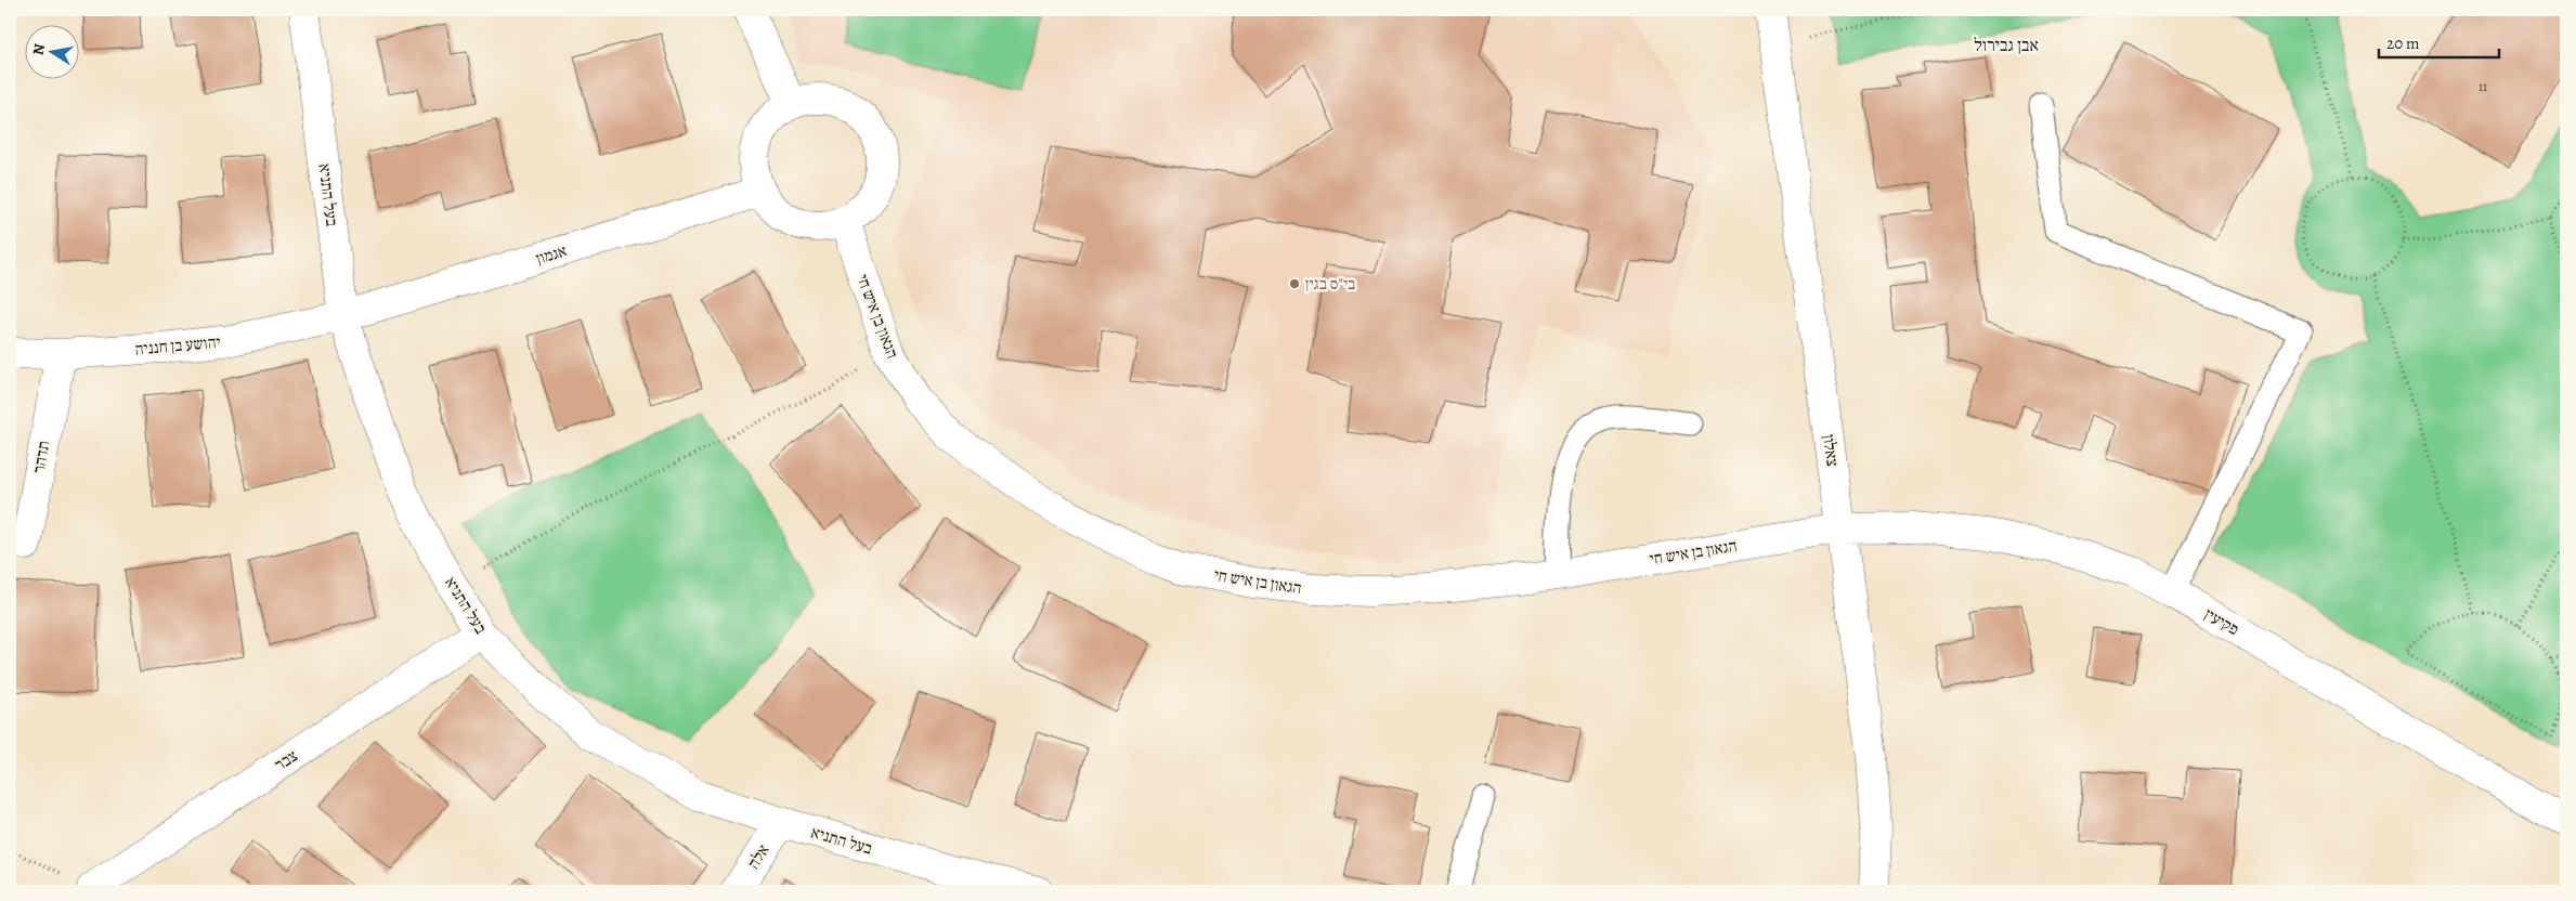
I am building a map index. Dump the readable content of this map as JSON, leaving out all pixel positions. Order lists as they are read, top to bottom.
{
  "streets": {
    "street": [
      "בעל התניא",
      "אגמון",
      "הגאון בן איש חי",
      "יהושע בן חנניה",
      "צאלון",
      "תדהר",
      "פקיעין",
      "צבר",
      "אלה"
    ]
  },
  "crossings": [
    ["בעל התניא", "אגמון"],
    ["בעל התניא", "יהושע בן חנניה"],
    ["בעל התניא", "צבר"],
    ["בעל התניא", "אלה"],
    ["אגמון", "הגאון בן איש חי"],
    ["אגמון", "יהושע בן חנניה"],
    ["הגאון בן איש חי", "צאלון"],
    ["הגאון בן איש חי", "פקיעין"],
    ["יהושע בן חנניה", "תדהר"],
    ["צאלון", "פקיעין"]
  ],
  "districts": ["אבן גבירול"],
  "places": ["בי\"ס בגין"],
  "house_numbers": ["11"],
  "scale_bar": "20 m",
  "north": "left"
}
